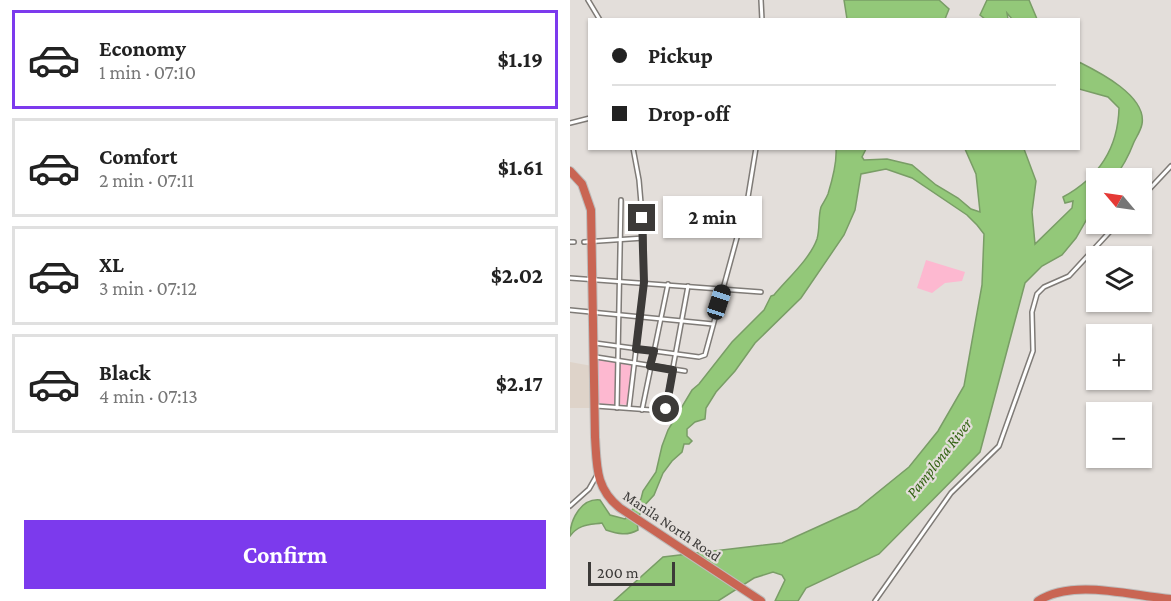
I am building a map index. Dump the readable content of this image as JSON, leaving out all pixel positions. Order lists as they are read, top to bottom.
{
  "streets": {
    "highway": ["Manila North Road"]
  },
  "water": ["Pamplona River"],
  "scale_bar": "200 m",
  "north": "top left",
  "page": {
    "list": [
      {
        "name": "Economy",
        "note": "1 min · 07:10",
        "value": "$1.19"
      },
      {
        "name": "Comfort",
        "note": "2 min · 07:11",
        "value": "$1.61"
      },
      {
        "name": "XL",
        "note": "3 min · 07:12",
        "value": "$2.02"
      },
      {
        "name": "Black",
        "note": "4 min · 07:13",
        "value": "$2.17"
      }
    ],
    "banner": ["Pickup", "Drop-off"],
    "map_buttons": ["+", "−"],
    "bubble": "2 min",
    "buttons": "Confirm",
    "scale": "200 m"
  }
}
